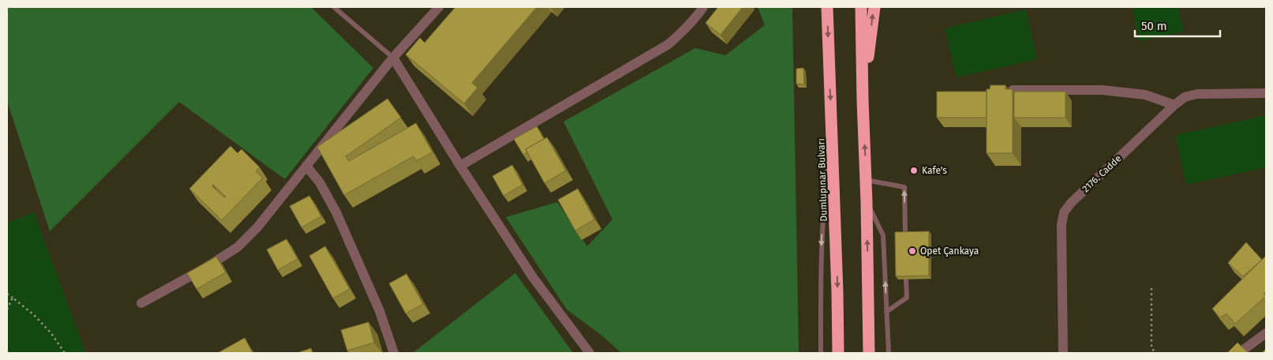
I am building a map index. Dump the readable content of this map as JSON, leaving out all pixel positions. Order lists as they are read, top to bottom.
{
  "streets": {
    "highway": ["Dumlupınar Bulvarı"],
    "street": ["2176. Cadde"]
  },
  "places": ["Kafe's", "Opet Çankaya"],
  "scale_bar": "50 m"
}
